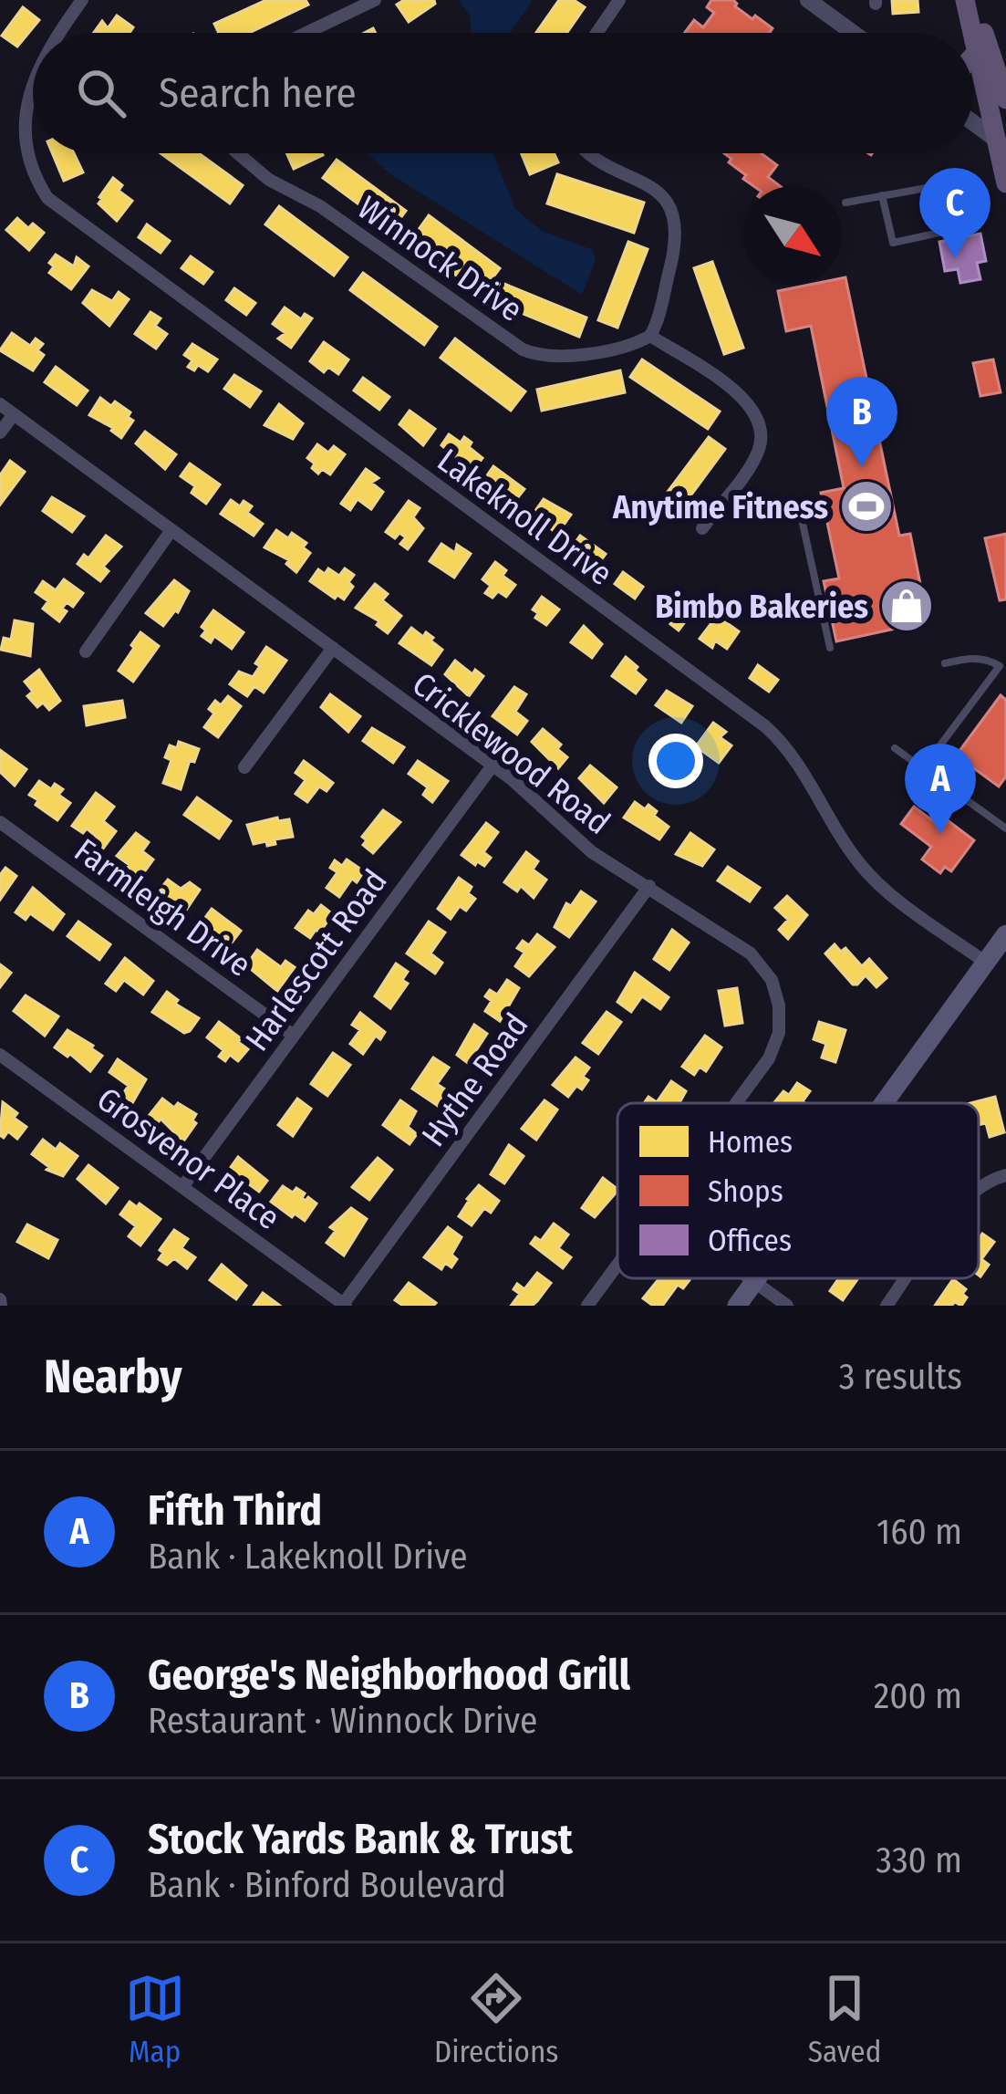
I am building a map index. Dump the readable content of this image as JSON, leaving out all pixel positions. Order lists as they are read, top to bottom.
{
  "streets": {
    "street": [
      "Winnock Drive",
      "Lakeknoll Drive",
      "Cricklewood Road",
      "Farmleigh Drive",
      "Harlescott Road",
      "Hythe Road",
      "Grosvenor Place"
    ]
  },
  "crossings": [
    ["Cricklewood Road", "Harlescott Road"],
    ["Cricklewood Road", "Hythe Road"],
    ["Farmleigh Drive", "Harlescott Road"],
    ["Harlescott Road", "Grosvenor Place"],
    ["Hythe Road", "Grosvenor Place"]
  ],
  "places": {
    "sports": ["Anytime Fitness"],
    "shop": ["Bimbo Bakeries"]
  },
  "legend": ["Homes", "Shops", "Offices"],
  "north": "bottom right",
  "page": {
    "search": "Search here",
    "pins": ["C", "B", "A"],
    "heading": ["Nearby", "3 results"],
    "list": [
      {
        "mark": "A",
        "name": "Fifth Third",
        "note": "Bank · Lakeknoll Drive",
        "value": "160 m"
      },
      {
        "mark": "B",
        "name": "George's Neighborhood Grill",
        "note": "Restaurant · Winnock Drive",
        "value": "200 m"
      },
      {
        "mark": "C",
        "name": "Stock Yards Bank & Trust",
        "note": "Bank · Binford Boulevard",
        "value": "330 m"
      }
    ],
    "nav": ["Map", "Directions", "Saved"]
  }
}
